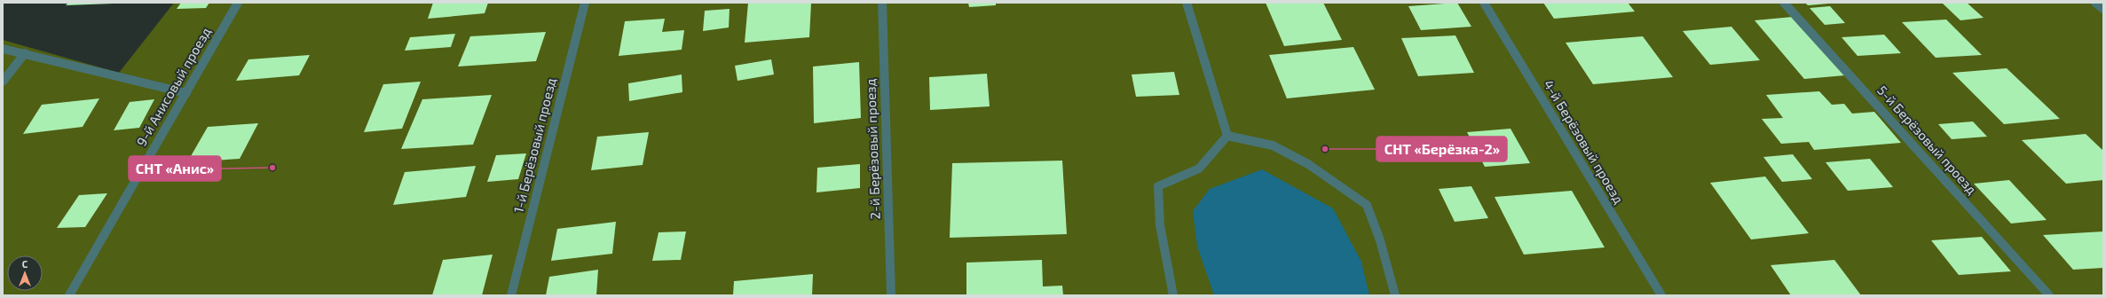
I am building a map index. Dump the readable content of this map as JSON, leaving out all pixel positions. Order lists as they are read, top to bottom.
{
  "streets": {
    "street": [
      "9-й Анисовый проезд",
      "5-й Берёзовый проезд",
      "4-й Берёзовый проезд",
      "1-й Берёзовый проезд",
      "2-й Берёзовый проезд"
    ]
  },
  "places": ["СНТ «Берёзка-2»", "СНТ «Анис»"],
  "north": "top"
}
